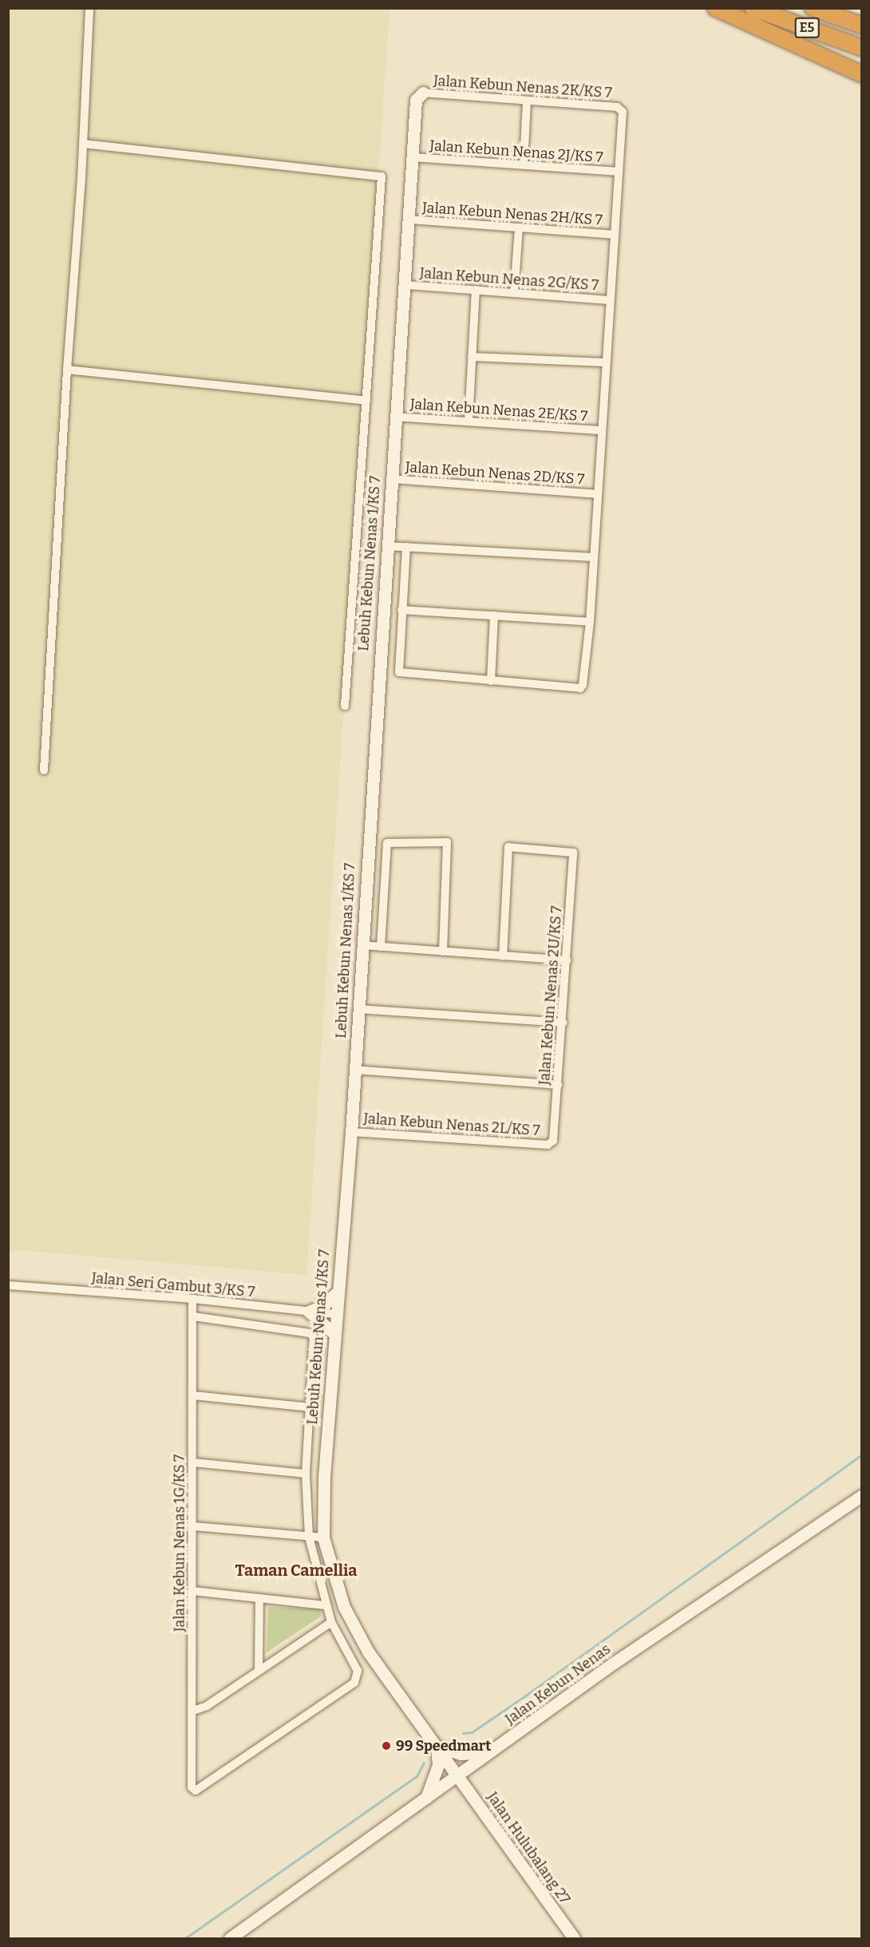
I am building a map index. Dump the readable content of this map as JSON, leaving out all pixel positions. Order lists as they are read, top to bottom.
{
  "streets": {
    "highway": ["E5"],
    "street": [
      "Jalan Kebun Nenas 2K/KS 7",
      "Jalan Kebun Nenas 2J/KS 7",
      "Jalan Kebun Nenas 2H/KS 7",
      "Jalan Kebun Nenas 2G/KS 7",
      "Jalan Kebun Nenas 2E/KS 7",
      "Jalan Kebun Nenas 2D/KS 7",
      "Lebuh Kebun Nenas 1/KS 7",
      "Jalan Kebun Nenas 2U/KS 7",
      "Jalan Kebun Nenas 2L/KS 7",
      "Jalan Seri Gambut 3/KS 7",
      "Jalan Kebun Nenas 1G/KS 7",
      "Jalan Kebun Nenas",
      "Jalan Hulubalang 27"
    ]
  },
  "crossings": [
    ["Jalan Kebun Nenas 2K/KS 7", "Jalan Kebun Nenas 2J/KS 7"],
    ["Jalan Kebun Nenas 2K/KS 7", "Lebuh Kebun Nenas 1/KS 7"],
    ["Jalan Kebun Nenas 2J/KS 7", "Lebuh Kebun Nenas 1/KS 7"],
    ["Jalan Kebun Nenas 2H/KS 7", "Lebuh Kebun Nenas 1/KS 7"],
    ["Jalan Kebun Nenas 2G/KS 7", "Lebuh Kebun Nenas 1/KS 7"],
    ["Jalan Kebun Nenas 2E/KS 7", "Lebuh Kebun Nenas 1/KS 7"],
    ["Jalan Kebun Nenas 2D/KS 7", "Lebuh Kebun Nenas 1/KS 7"],
    ["Lebuh Kebun Nenas 1/KS 7", "Jalan Kebun Nenas 2L/KS 7"],
    ["Lebuh Kebun Nenas 1/KS 7", "Jalan Seri Gambut 3/KS 7"],
    ["Lebuh Kebun Nenas 1/KS 7", "Jalan Kebun Nenas"],
    ["Lebuh Kebun Nenas 1/KS 7", "Jalan Hulubalang 27"],
    ["Jalan Kebun Nenas 2U/KS 7", "Jalan Kebun Nenas 2L/KS 7"],
    ["Jalan Seri Gambut 3/KS 7", "Jalan Kebun Nenas 1G/KS 7"],
    ["Jalan Kebun Nenas", "Jalan Hulubalang 27"]
  ],
  "districts": ["Taman Camellia"],
  "places": ["99 Speedmart"]
}
